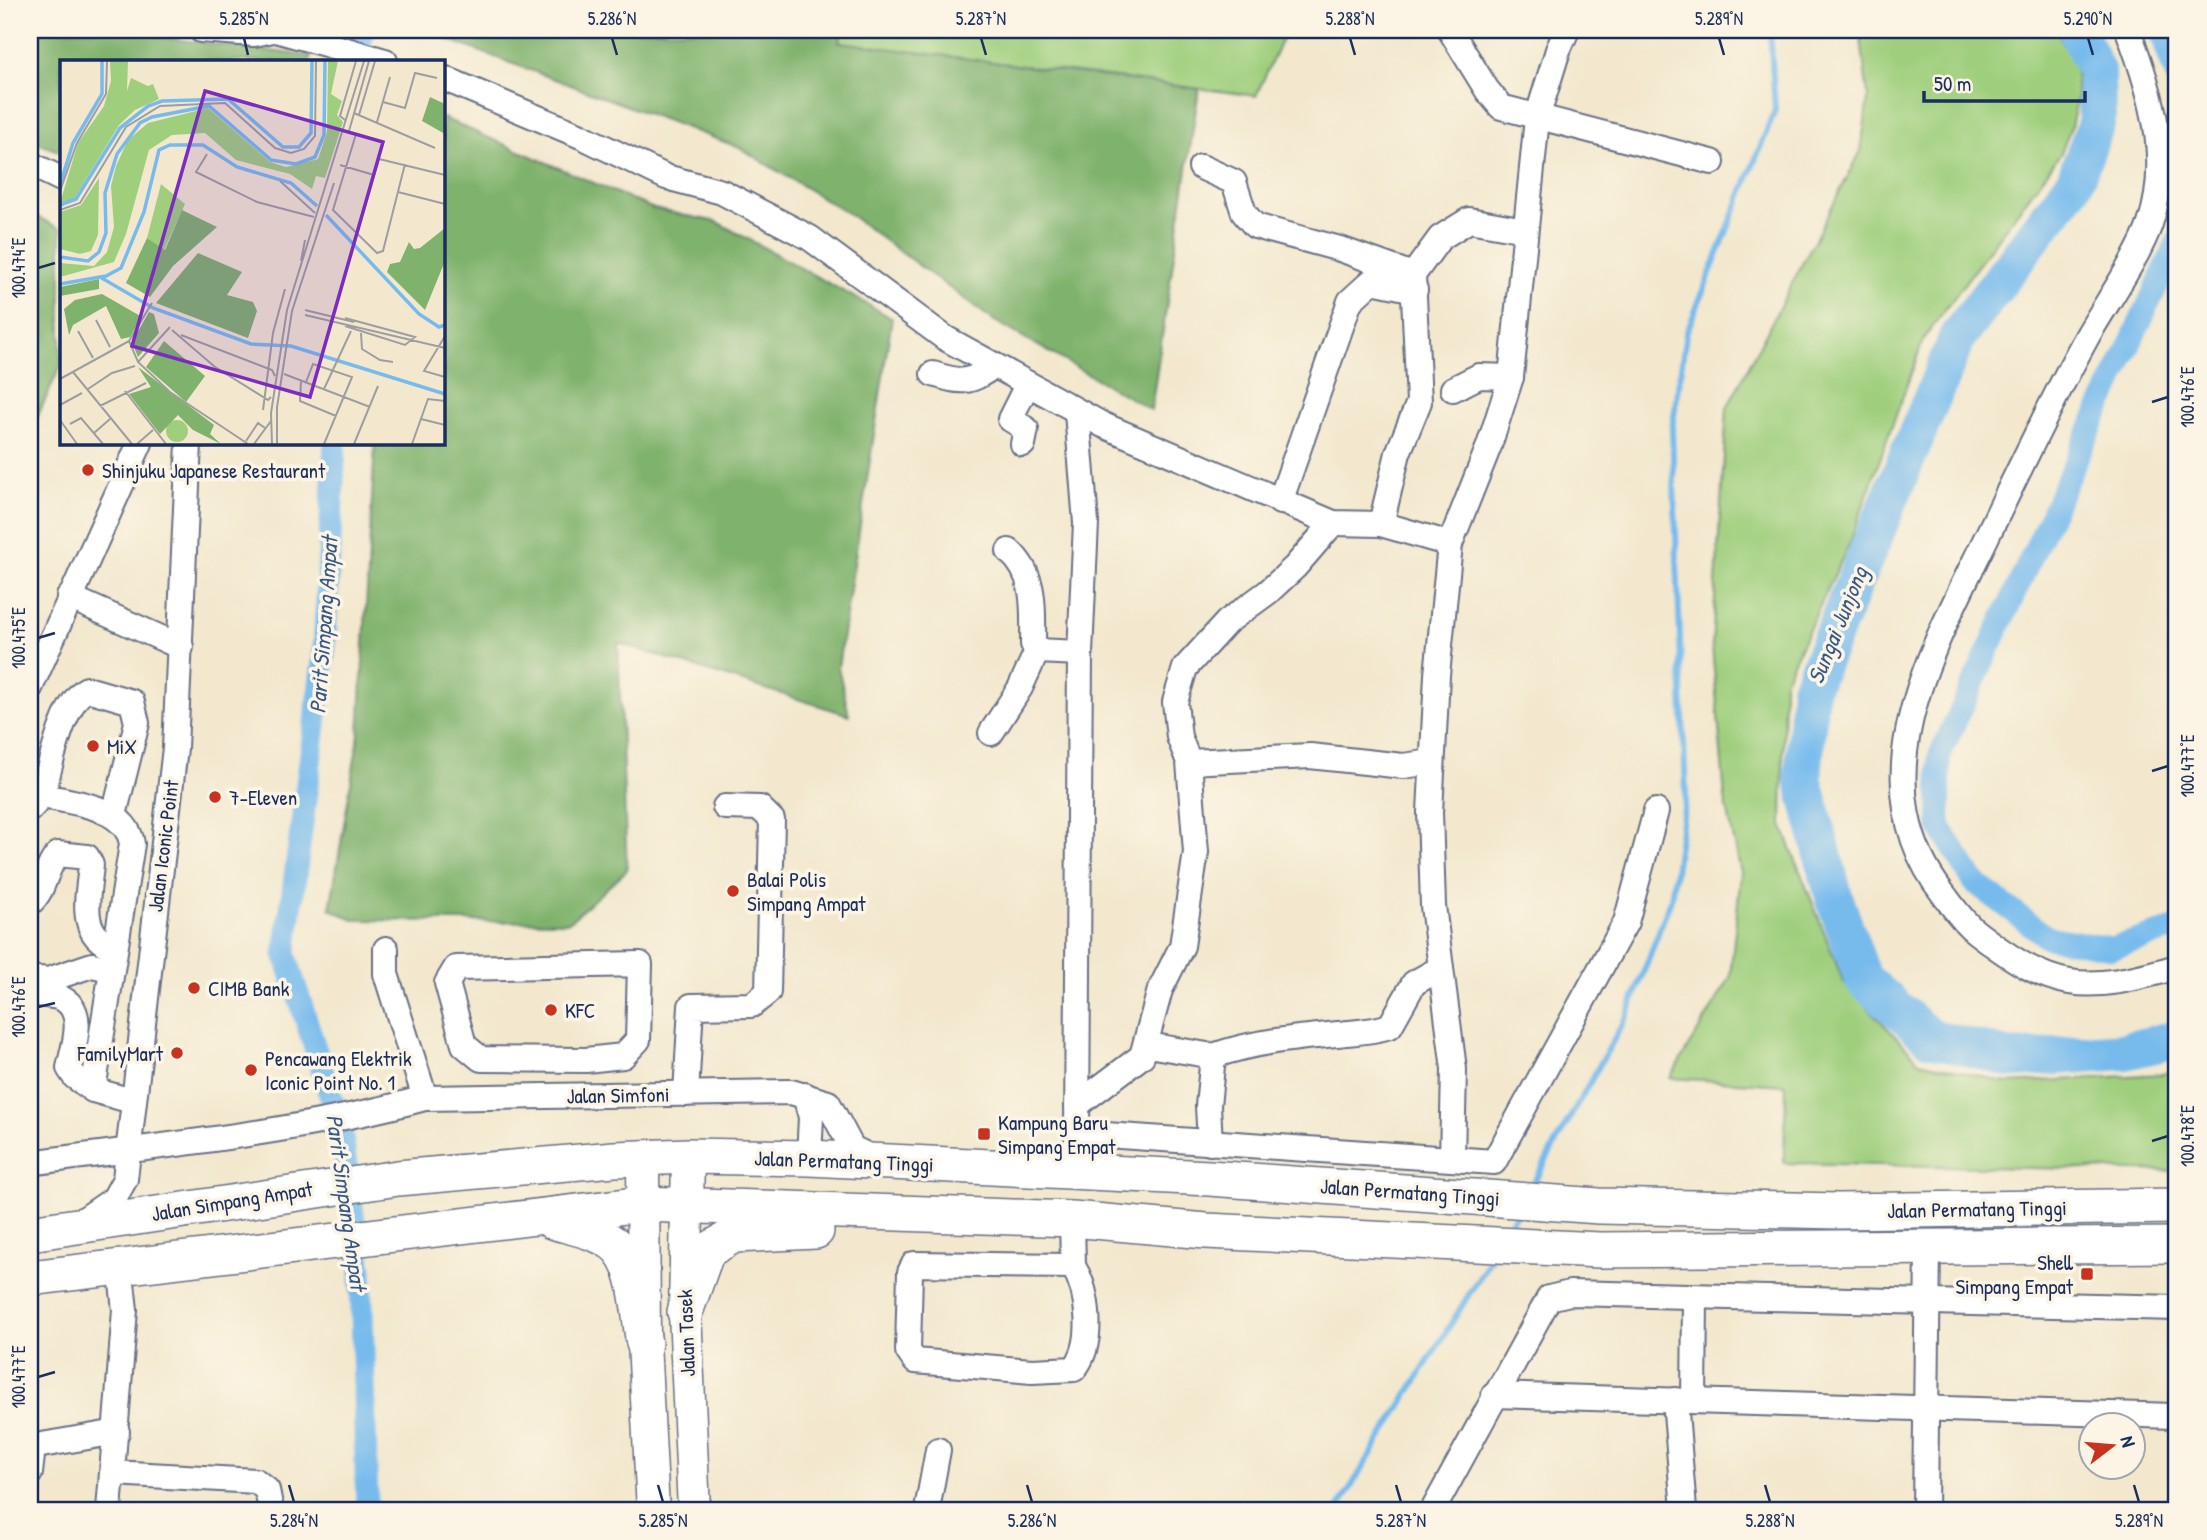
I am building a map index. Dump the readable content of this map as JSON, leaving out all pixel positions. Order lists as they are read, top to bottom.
{
  "streets": {
    "highway": ["Jalan Permatang Tinggi", "Jalan Simpang Ampat"],
    "main road": ["Jalan Tasek"],
    "street": ["Jalan Iconic Point", "Jalan Simfoni"]
  },
  "crossings": [
    ["Jalan Iconic Point", "Jalan Simfoni"],
    ["Jalan Iconic Point", "Jalan Simpang Ampat"],
    ["Jalan Permatang Tinggi", "Jalan Simpang Ampat"],
    ["Jalan Permatang Tinggi", "Jalan Tasek"],
    ["Jalan Simpang Ampat", "Jalan Tasek"]
  ],
  "water": ["Parit Simpang Ampat", "Sungai Junjong"],
  "places": {
    "other": [
      "Shinjuku Japanese Restaurant",
      "MiX",
      "7-Eleven",
      "Balai Polis Simpang Ampat",
      "CIMB Bank",
      "KFC",
      "FamilyMart",
      "Pencawang Elektrik Iconic Point No. 1"
    ],
    "transit": ["Kampung Baru Simpang Empat", "Shell Simpang Empat"]
  },
  "scale_bar": "50 m",
  "north": "right",
  "coordinates": [
    "5.285°N",
    "5.286°N",
    "5.287°N",
    "5.288°N",
    "5.289°N",
    "5.290°N",
    "100.474°E",
    "100.476°E",
    "100.475°E",
    "100.477°E",
    "100.478°E",
    "5.284°N"
  ]
}
